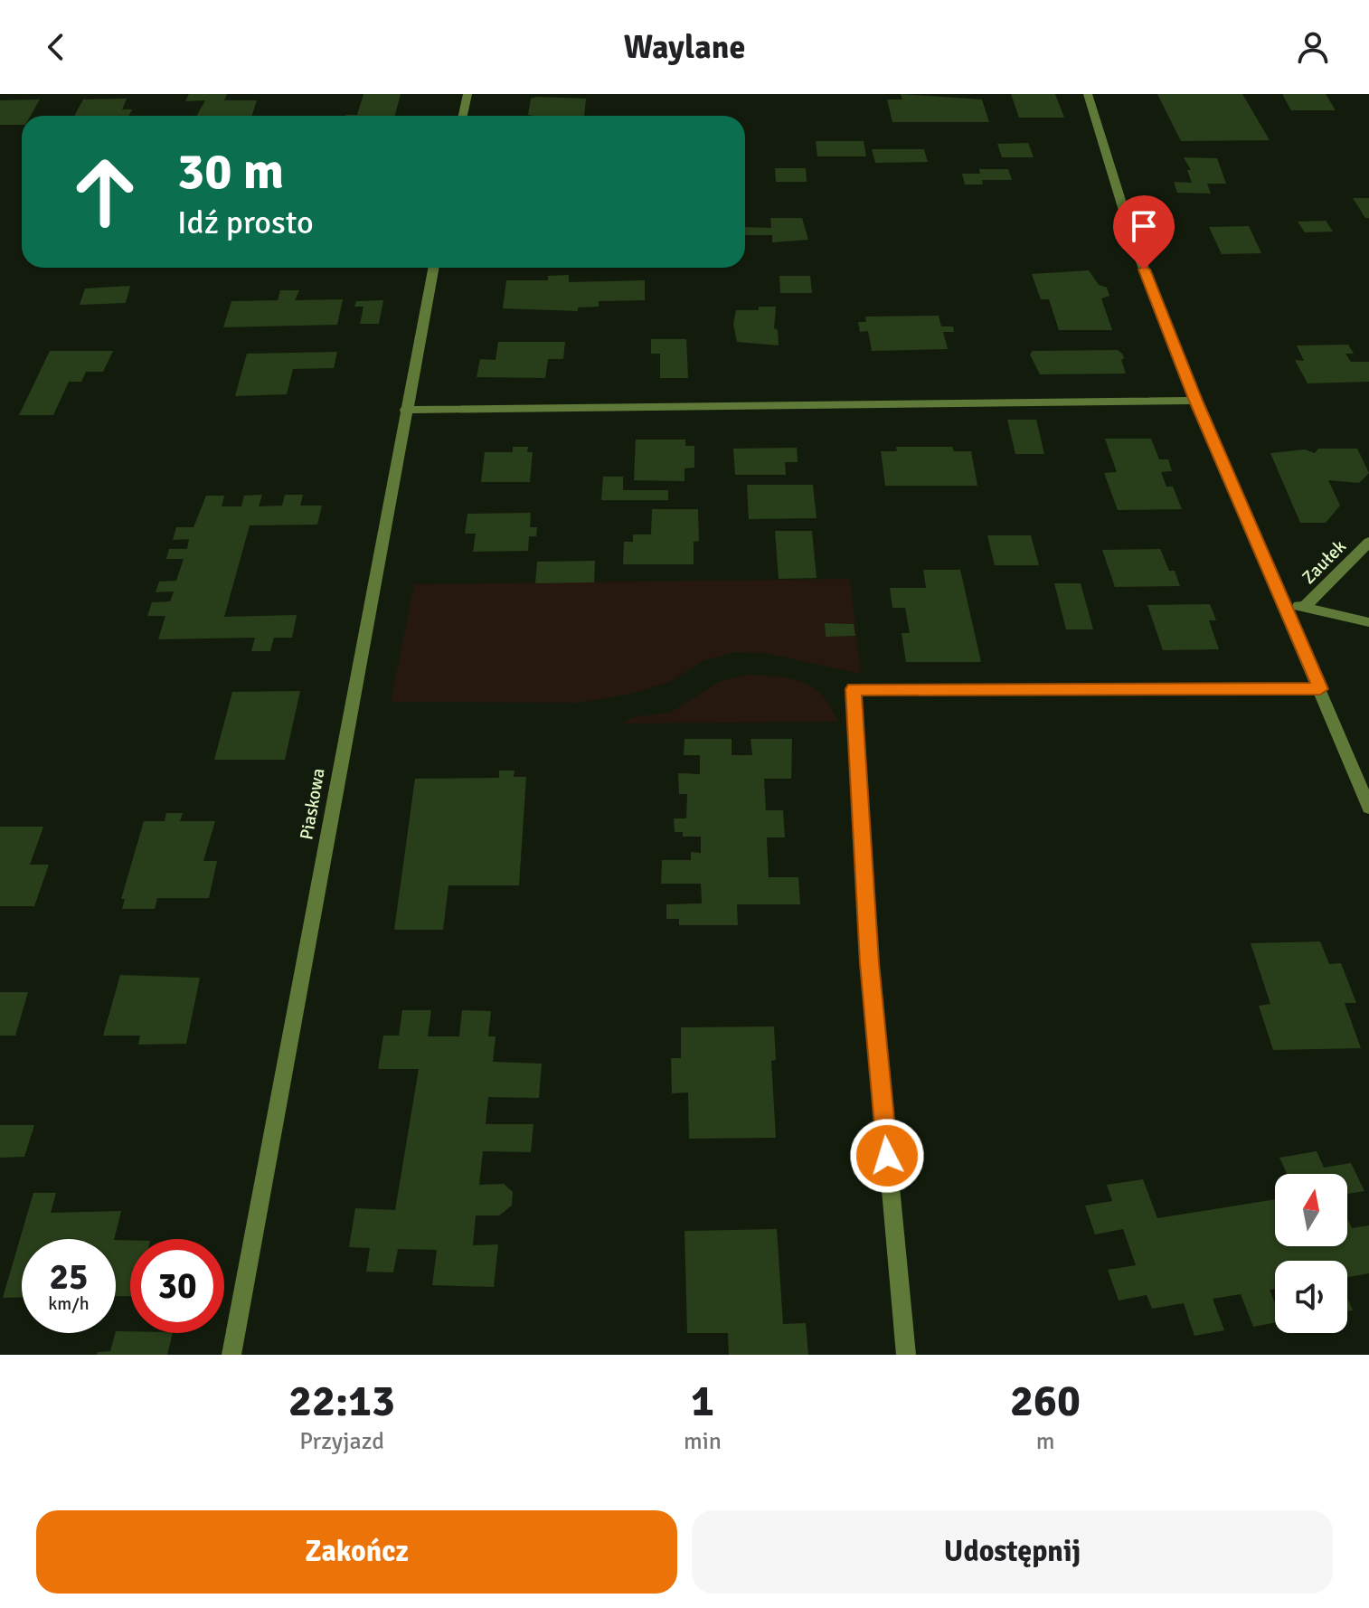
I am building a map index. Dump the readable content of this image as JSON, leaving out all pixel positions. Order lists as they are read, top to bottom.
{
  "streets": {
    "street": ["Zaułek", "Piaskowa"]
  },
  "north": "top",
  "page": {
    "header": "Waylane",
    "turn": ["30 m", "Idź prosto"],
    "speed": "25 km/h",
    "limit": "30",
    "eta": [
      "22:13",
      "Przyjazd",
      "1",
      "min",
      "260",
      "m"
    ],
    "buttons": ["Zakończ", "Udostępnij"]
  }
}
